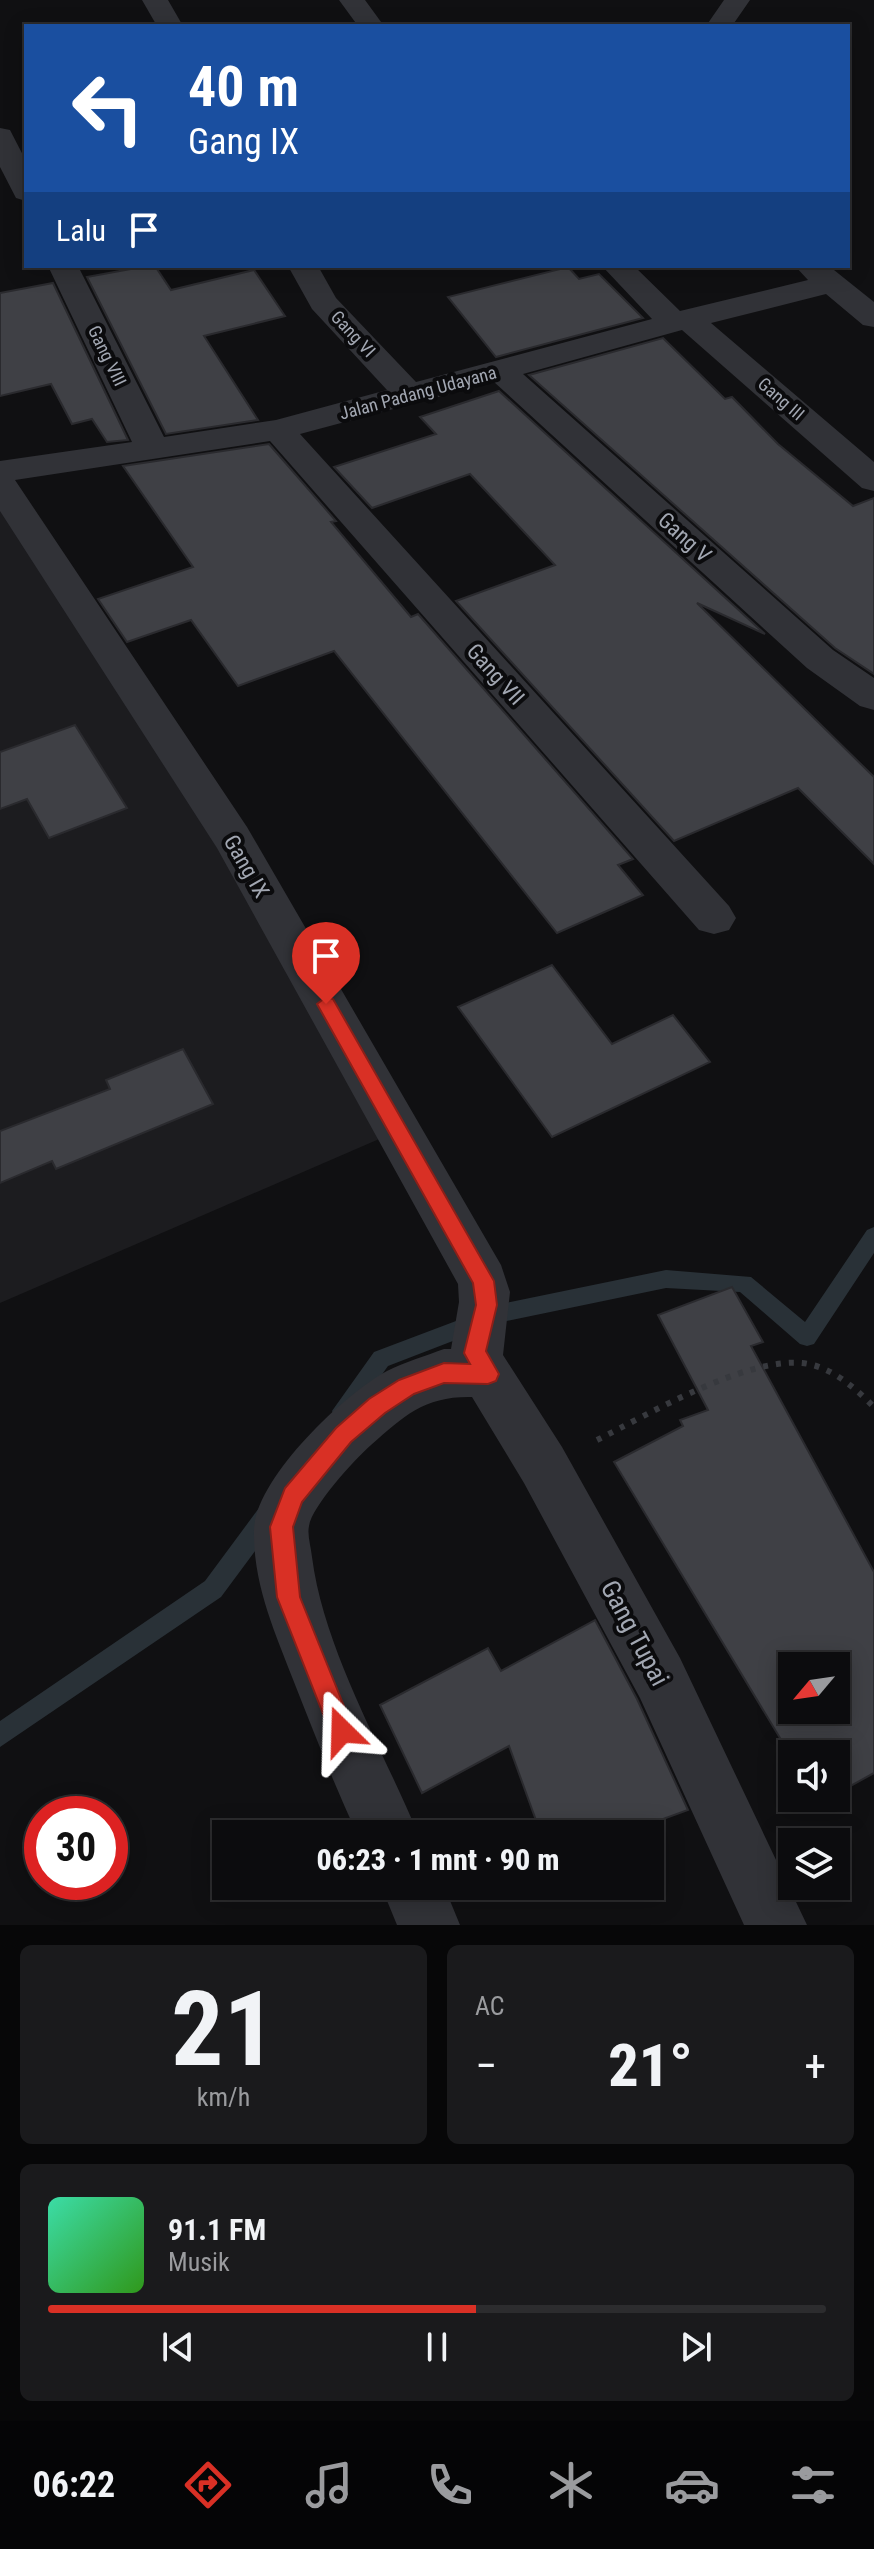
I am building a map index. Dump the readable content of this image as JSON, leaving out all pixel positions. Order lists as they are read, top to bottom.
{
  "streets": {
    "street": [
      "Gang VI",
      "Gang VIII",
      "Jalan Padang Udayana",
      "Gang III",
      "Gang V",
      "Gang VII",
      "Gang IX",
      "Gang Tupai"
    ]
  },
  "crossings": [
    ["Gang VI", "Jalan Padang Udayana"],
    ["Gang VIII", "Jalan Padang Udayana"],
    ["Jalan Padang Udayana", "Gang III"],
    ["Jalan Padang Udayana", "Gang V"],
    ["Jalan Padang Udayana", "Gang VII"],
    ["Gang IX", "Gang Tupai"]
  ],
  "north": "bottom left",
  "page": {
    "turn": ["40 m", "Gang IX"],
    "then": "Lalu",
    "limit": "30",
    "trip": "06:23 · 1 mnt · 90 m",
    "tile": [
      ["21", "km/h"],
      "AC"
    ],
    "heat": ["−", "21°", "+"],
    "song": ["91.1 FM", "Musik"],
    "tabs": "06:22"
  }
}
